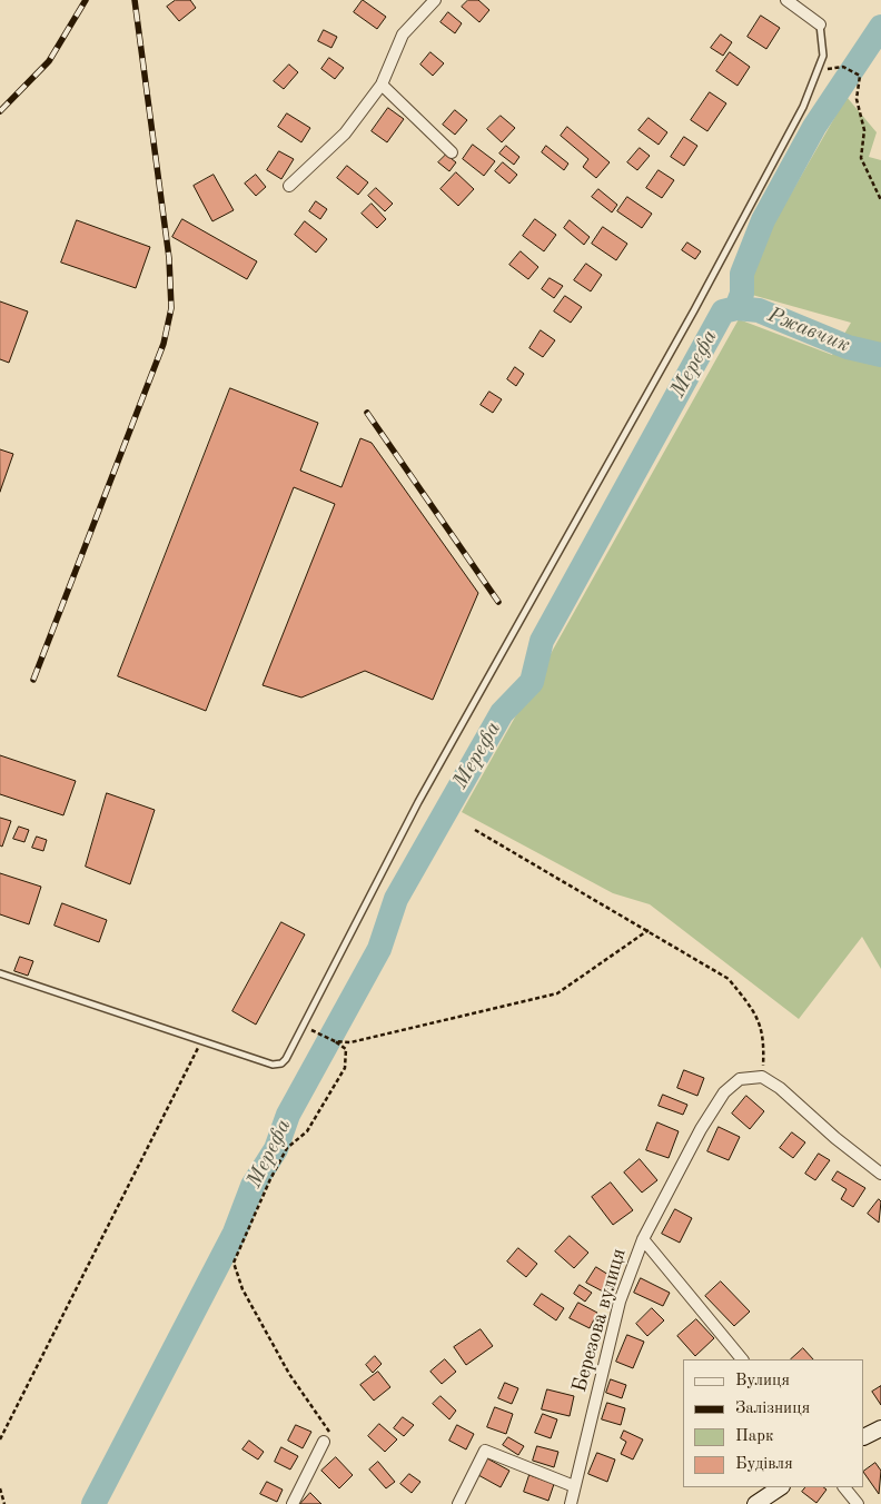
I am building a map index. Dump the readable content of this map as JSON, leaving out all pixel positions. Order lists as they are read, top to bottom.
{
  "streets": {
    "street": ["Березова вулиця"]
  },
  "water": ["Ржавчик", "Мерефа"],
  "legend": [
    "Вулиця",
    "Залізниця",
    "Парк",
    "Будівля"
  ]
}
